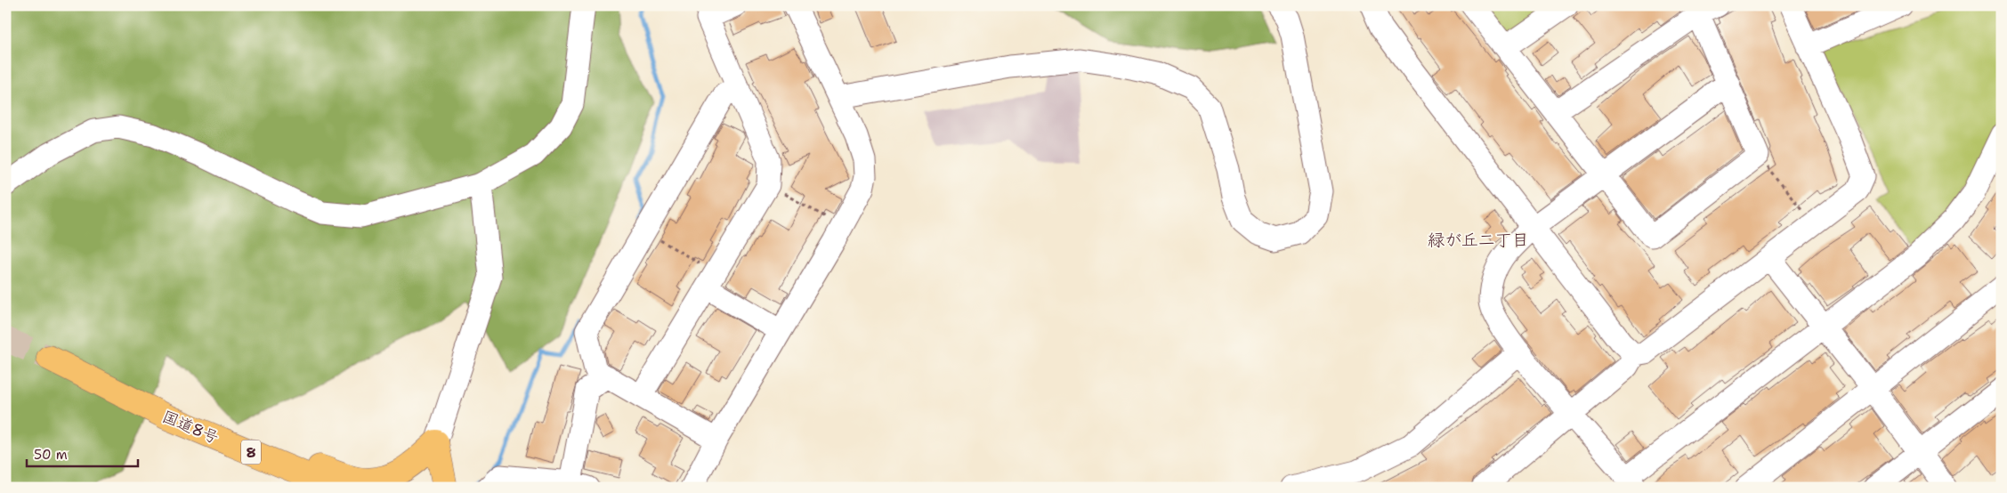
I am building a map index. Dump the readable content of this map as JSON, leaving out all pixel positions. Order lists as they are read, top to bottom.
{
  "streets": {
    "highway": ["国道8号", "8"]
  },
  "districts": ["緑が丘二丁目"],
  "scale_bar": "50 m"
}
